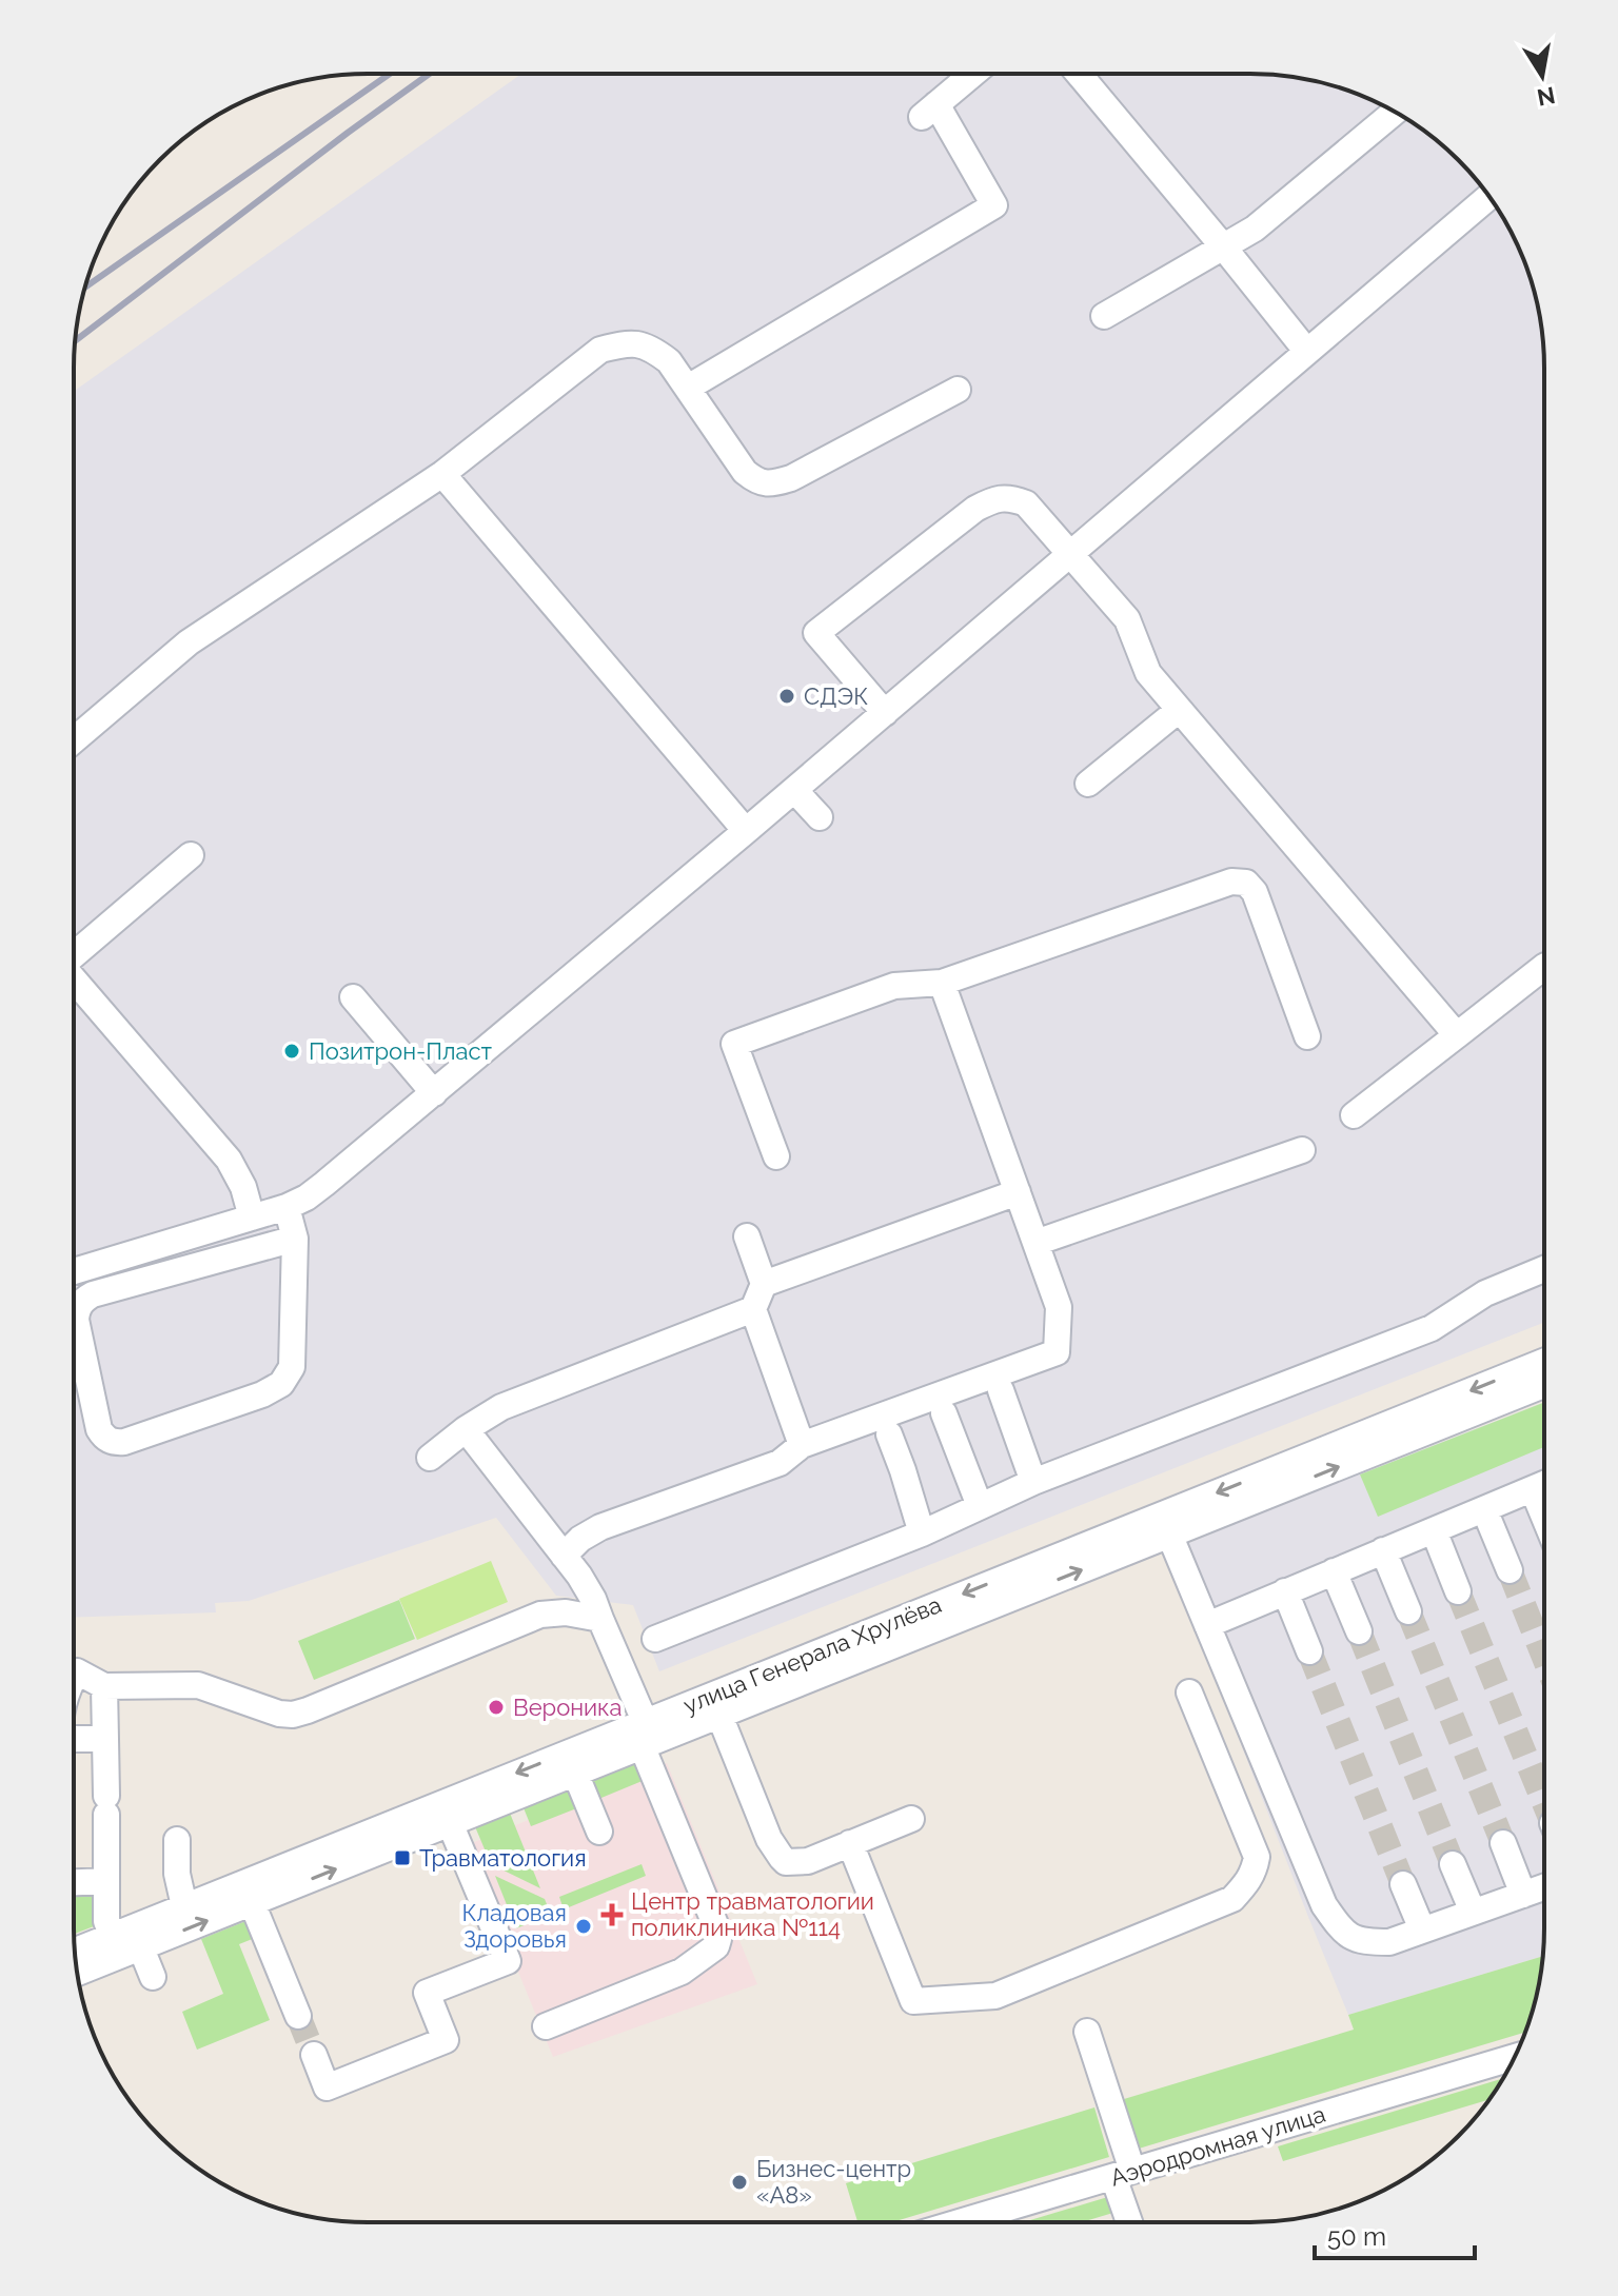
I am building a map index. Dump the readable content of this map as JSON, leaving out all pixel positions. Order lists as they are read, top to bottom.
{
  "streets": {
    "street": ["улица Генерала Хрулёва", "Аэродромная улица"]
  },
  "places": {
    "other": [
      "СДЭК",
      "Позитрон-Пласт",
      "Вероника",
      "Кладовая Здоровья",
      "Бизнес-центр «А8»"
    ],
    "transit": ["Травматология"],
    "health": ["Центр травматологии поликлиника №114"]
  },
  "scale_bar": "50 m",
  "north": "bottom"
}
